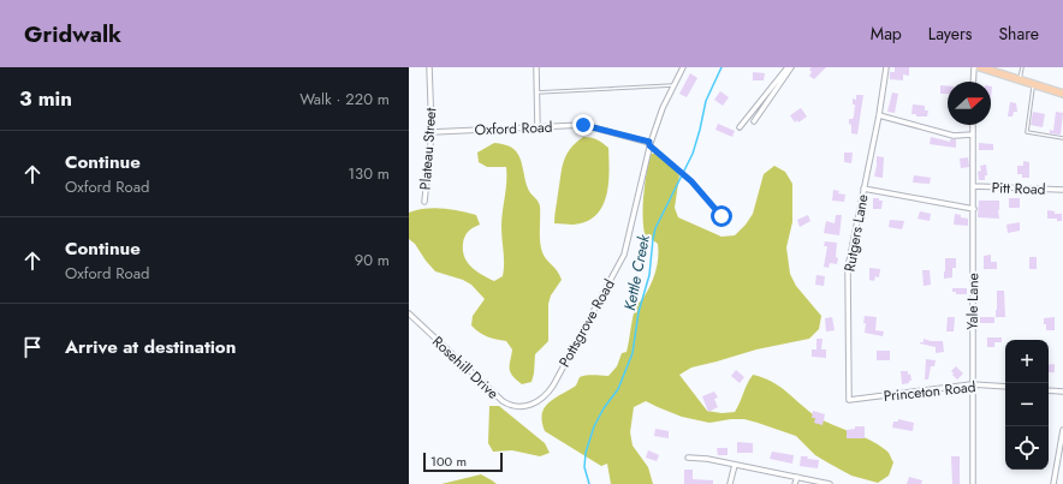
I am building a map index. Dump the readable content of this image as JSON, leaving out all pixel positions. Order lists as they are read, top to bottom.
{
  "streets": {
    "street": [
      "Oxford Road",
      "Plateau Street",
      "Pitt Road",
      "Rutgers Lane",
      "Yale Lane",
      "Pottsgrove Road",
      "Rosehill Drive",
      "Princeton Road"
    ]
  },
  "crossings": [
    ["Oxford Road", "Plateau Street"],
    ["Oxford Road", "Pottsgrove Road"],
    ["Pitt Road", "Yale Lane"],
    ["Rutgers Lane", "Princeton Road"],
    ["Yale Lane", "Princeton Road"],
    ["Pottsgrove Road", "Rosehill Drive"]
  ],
  "water": ["Kettle Creek"],
  "scale_bar": "100 m",
  "north": "right",
  "page": {
    "header": "Gridwalk",
    "nav": ["Map", "Layers", "Share"],
    "heading": ["3 min", "Walk · 220 m"],
    "list": [
      ["Continue", "Oxford Road", "130 m"],
      ["Continue", "Oxford Road", "90 m"],
      "Arrive at destination"
    ],
    "map_buttons": ["+", "−"],
    "scale": "100 m"
  }
}
